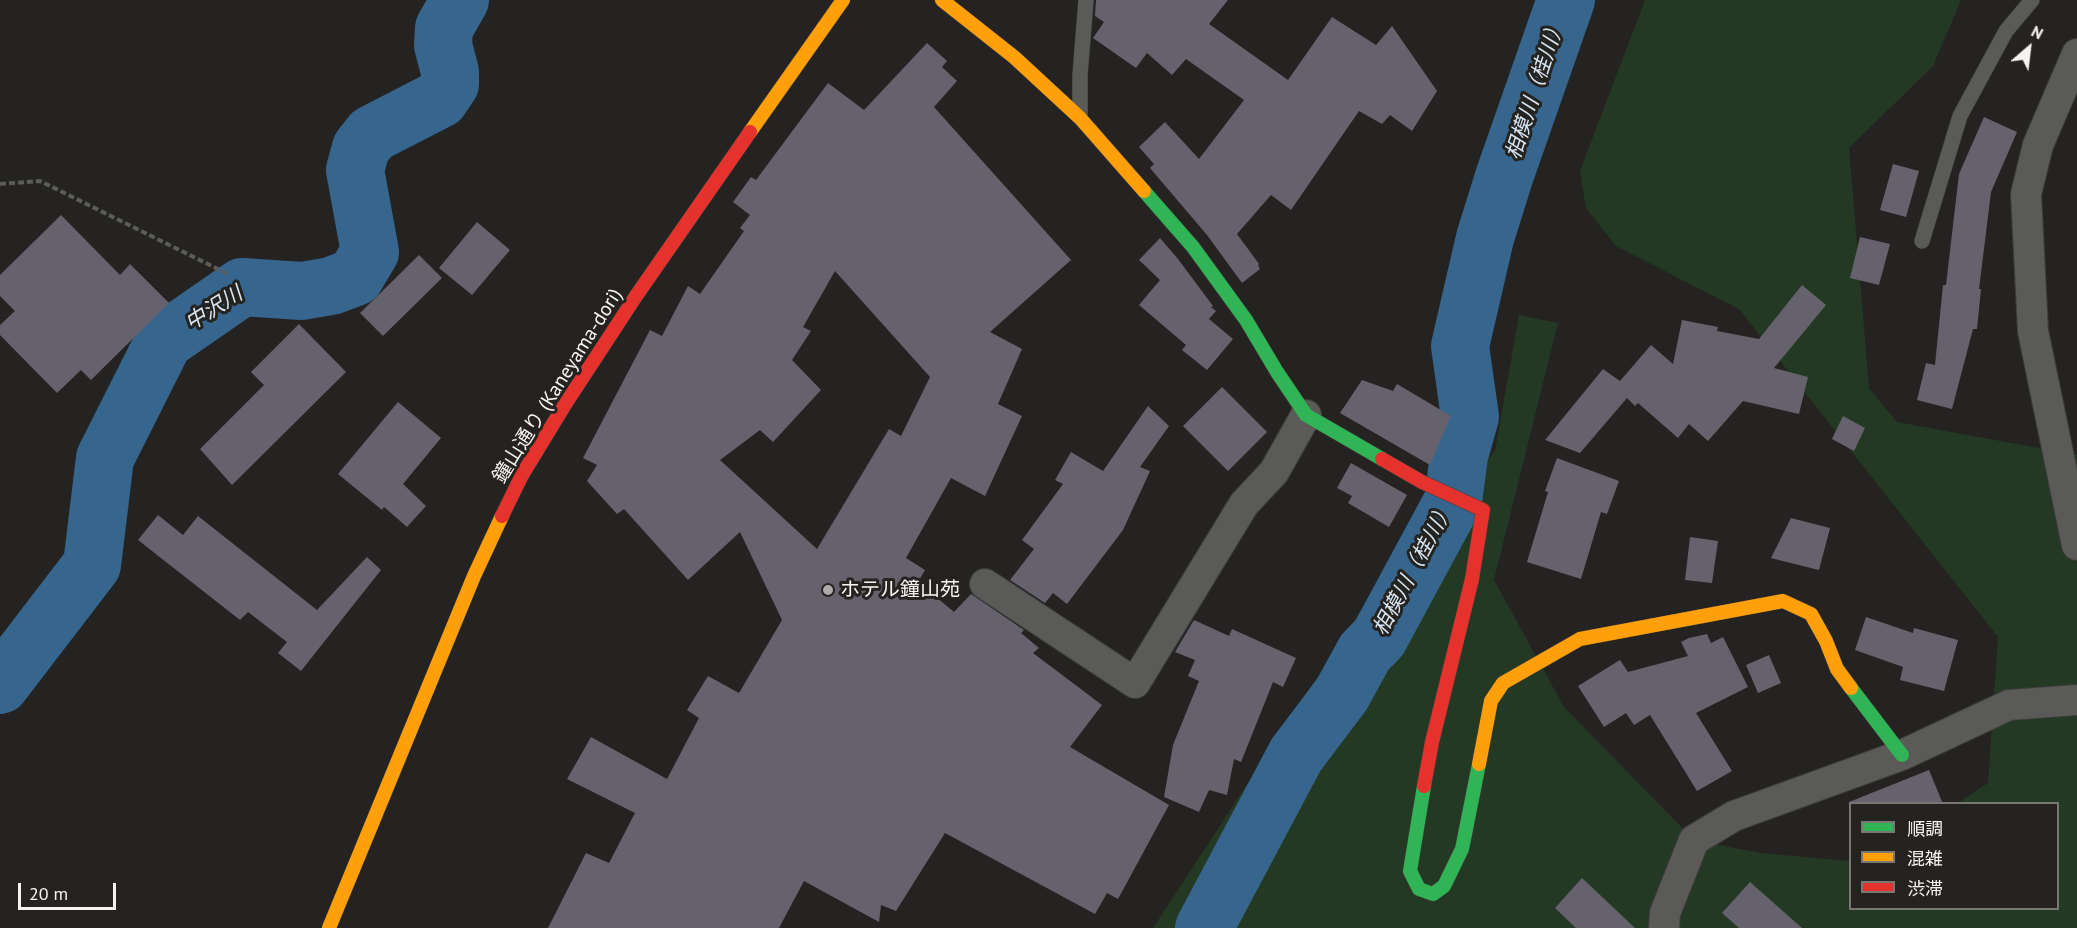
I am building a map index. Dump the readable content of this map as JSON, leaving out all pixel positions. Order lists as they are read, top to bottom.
{
  "streets": {
    "street": ["鐘山通り (Kaneyama-dori)"]
  },
  "water": ["相模川（桂川）", "中沢川"],
  "places": ["ホテル鐘山苑"],
  "legend": ["順調", "混雑", "渋滞"],
  "scale_bar": "20 m",
  "north": "top right"
}
